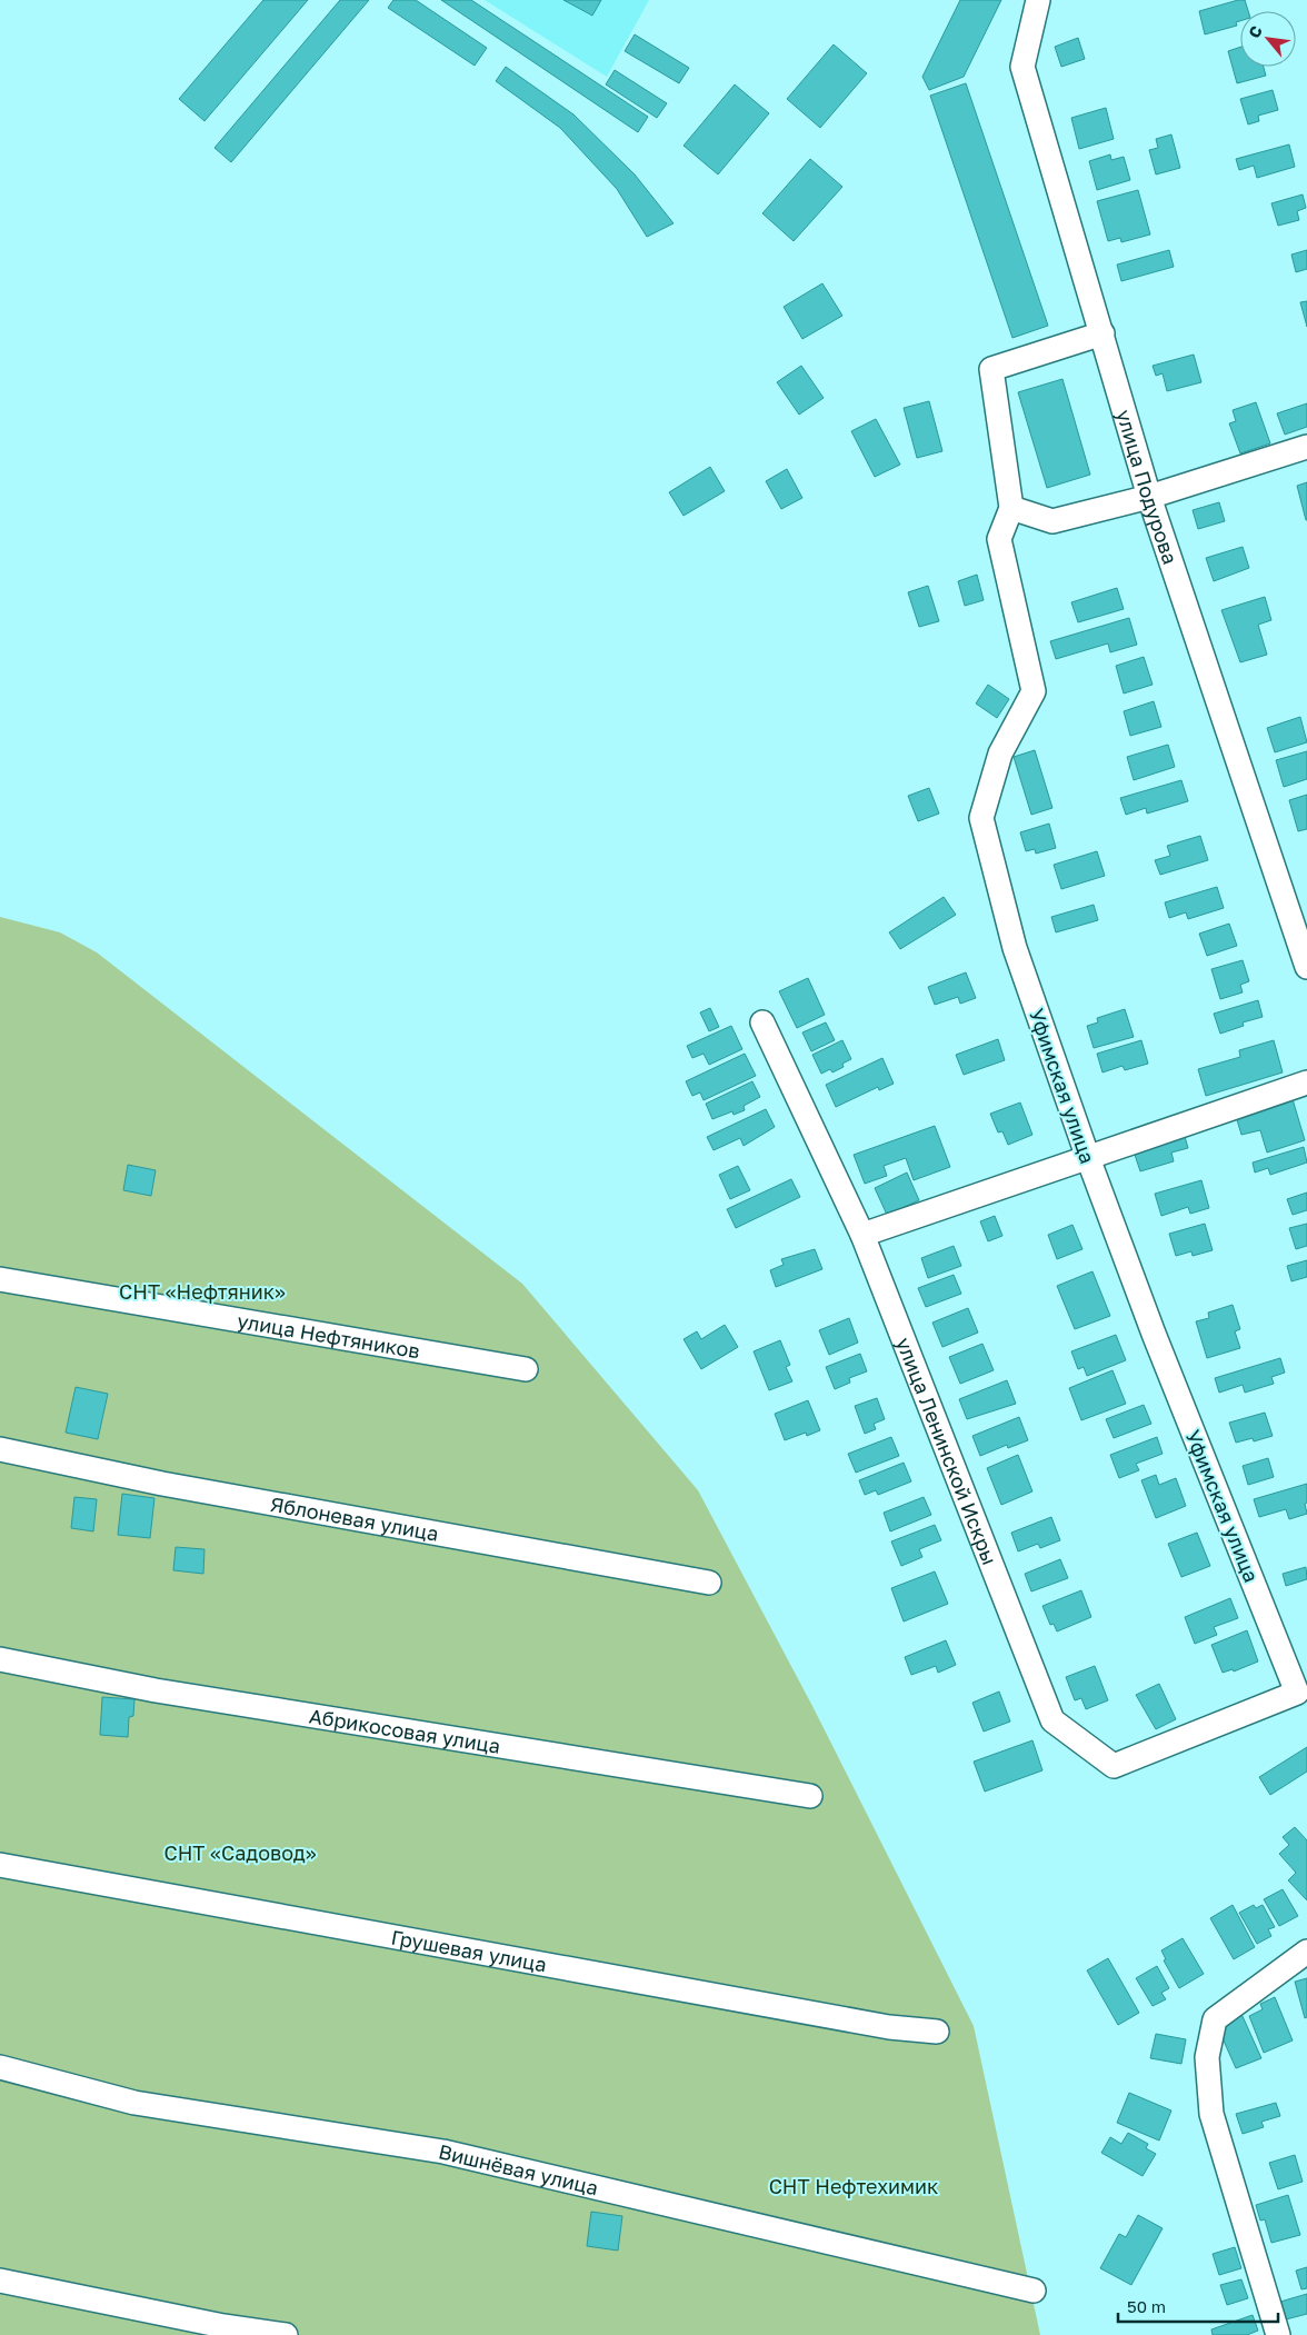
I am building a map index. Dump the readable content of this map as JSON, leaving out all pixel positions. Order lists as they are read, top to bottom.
{
  "streets": {
    "street": [
      "улица Подурова",
      "Уфимская улица",
      "улица Нефтяников",
      "улица Ленинской Искры",
      "Яблоневая улица",
      "Абрикосовая улица",
      "Грушевая улица",
      "Вишнёвая улица"
    ]
  },
  "crossings": [
    ["Уфимская улица", "улица Ленинской Искры"]
  ],
  "parks": ["СНТ «Нефтяник»", "СНТ «Садовод»", "СНТ Нефтехимик"],
  "scale_bar": "50 m",
  "north": "top left"
}
